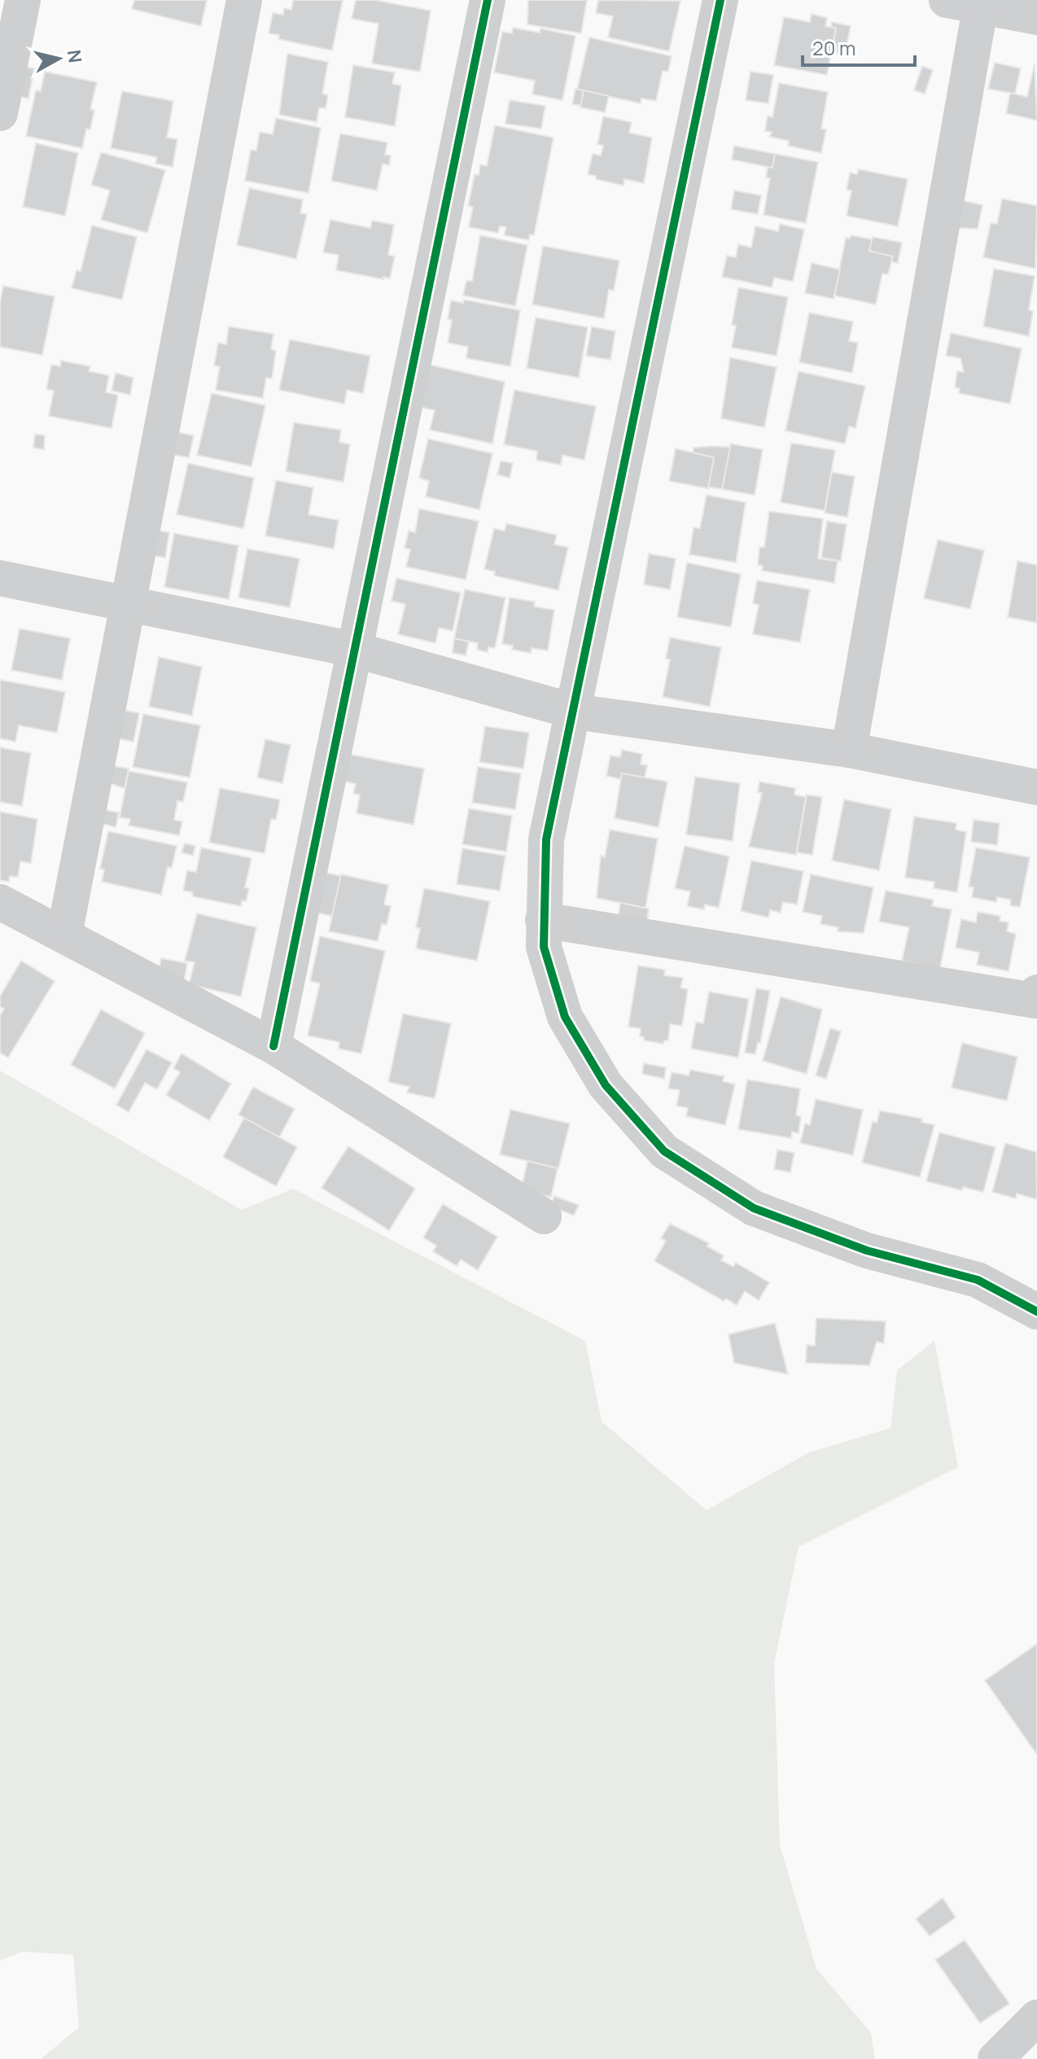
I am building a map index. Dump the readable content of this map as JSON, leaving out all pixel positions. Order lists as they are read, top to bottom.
{
  "scale_bar": "20 m",
  "north": "right"
}
